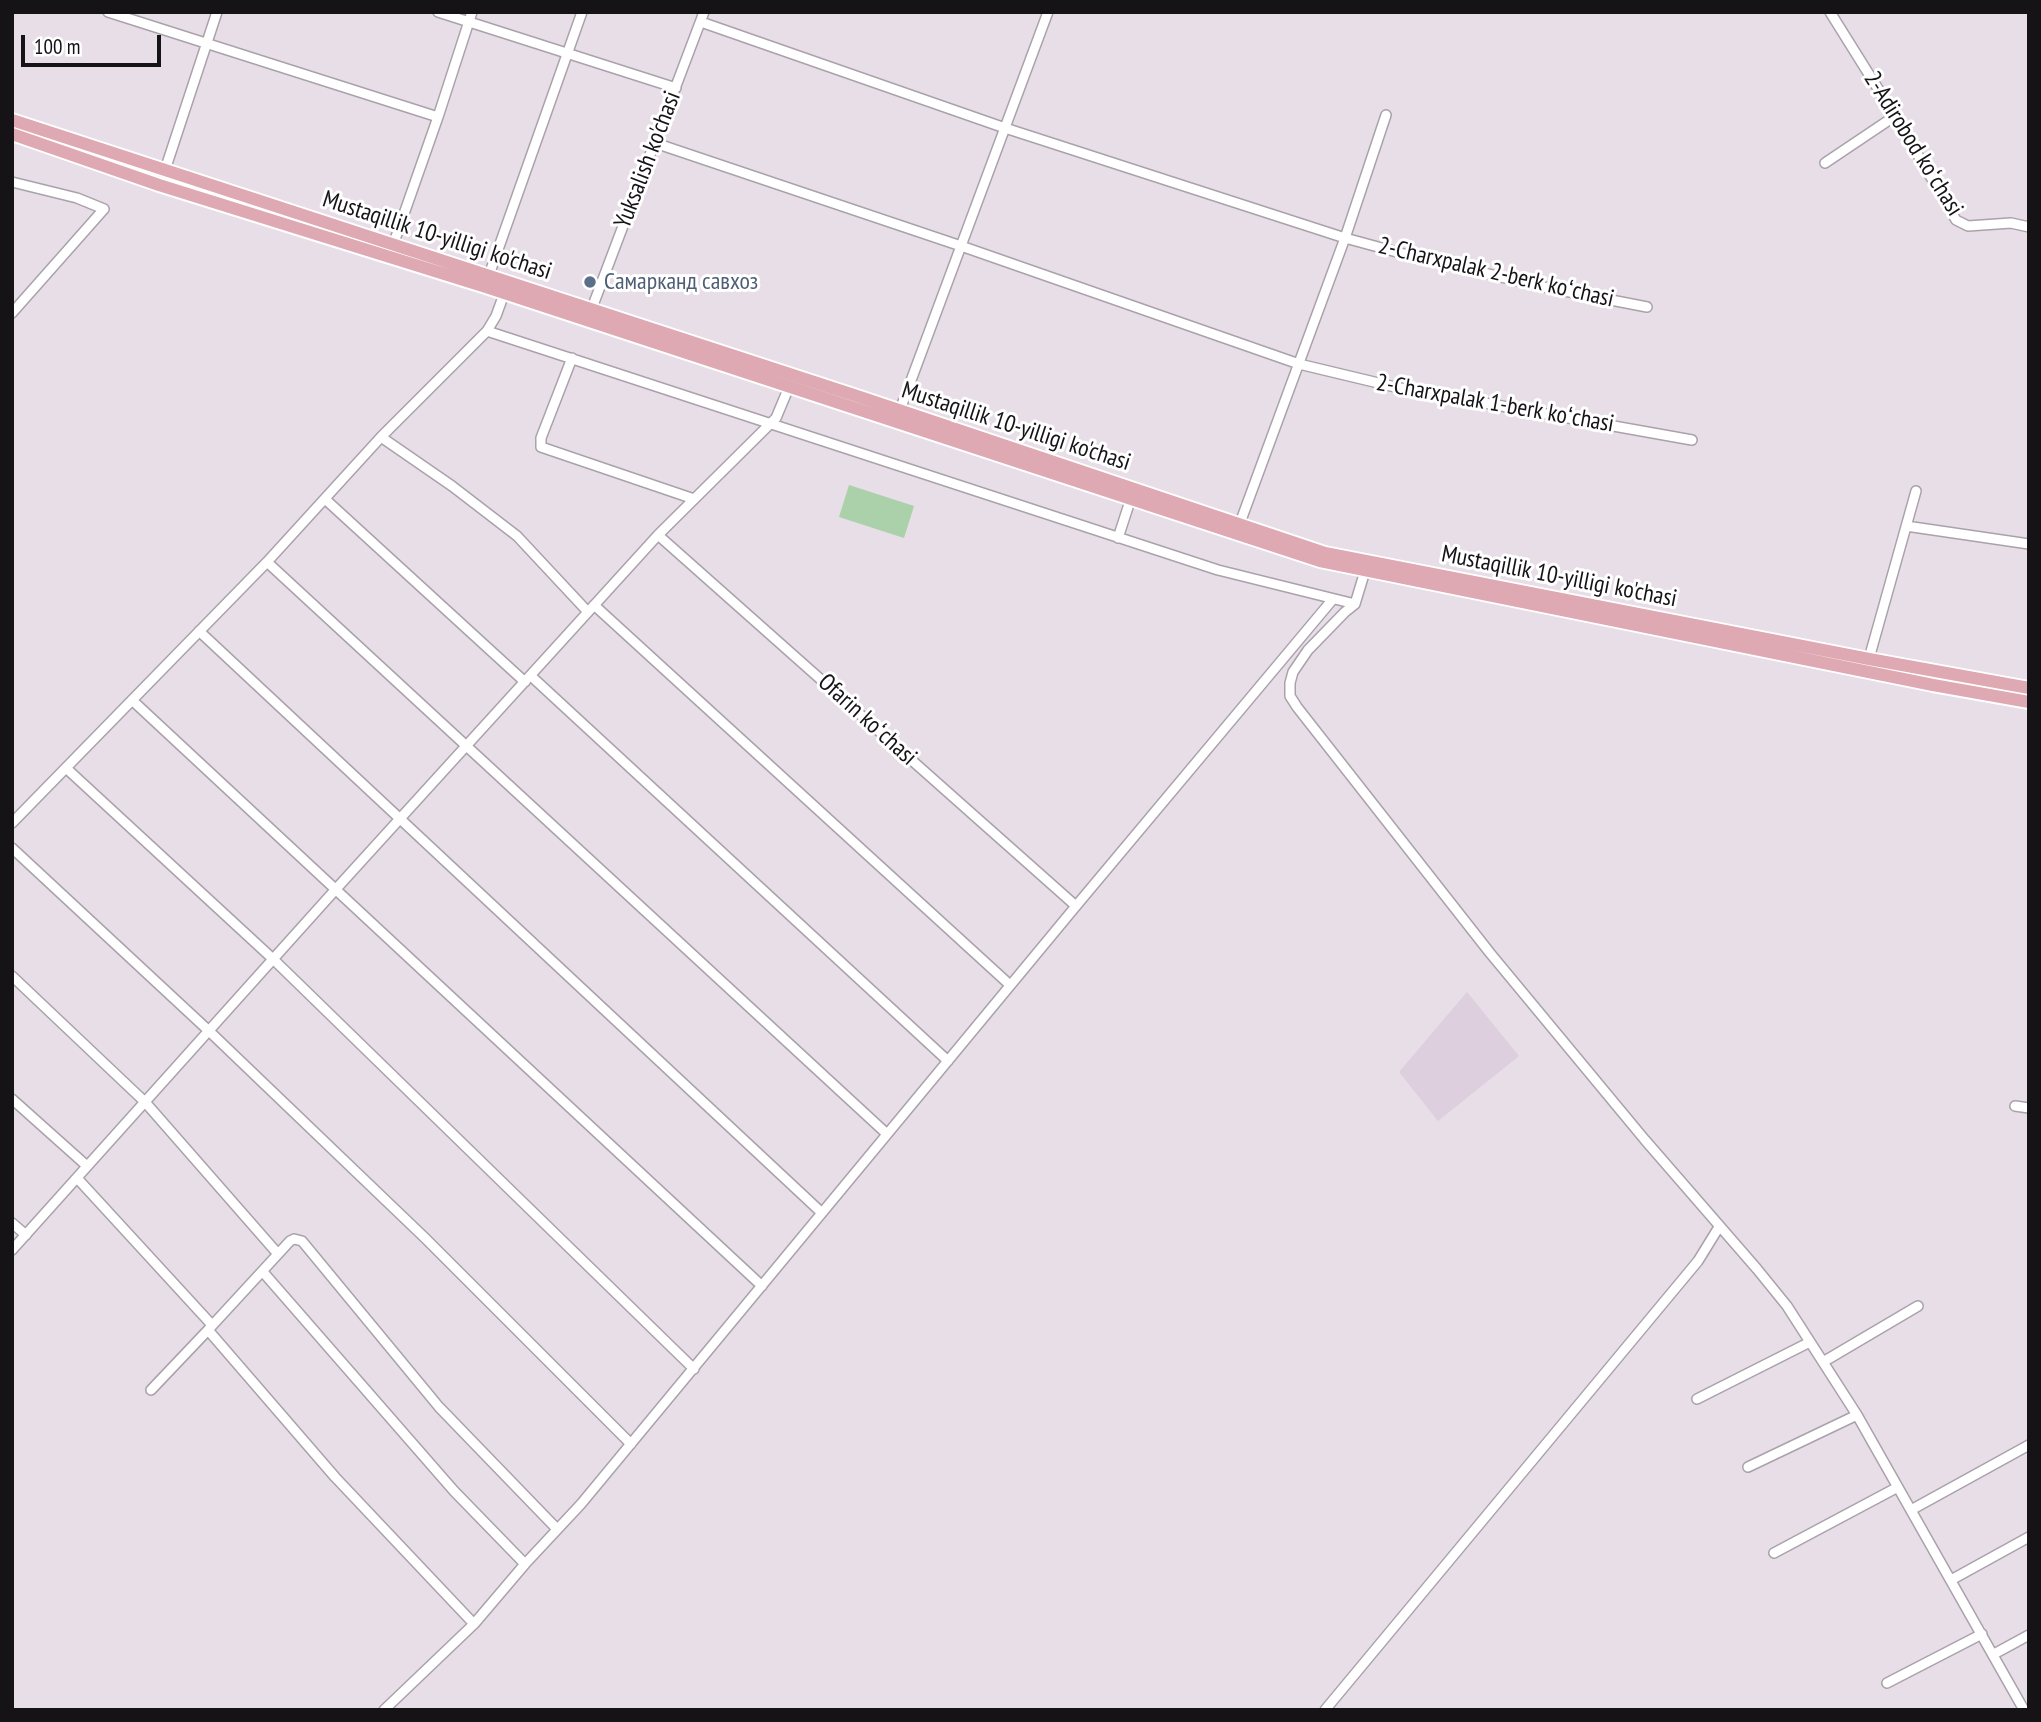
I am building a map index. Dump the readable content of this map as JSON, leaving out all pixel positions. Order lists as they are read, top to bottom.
{
  "streets": {
    "main road": ["Mustaqillik 10-yilligi ko'chasi"],
    "street": [
      "2-Adirobod koʻchasi",
      "Yuksalish ko'chasi",
      "2-Charxpalak 2-berk koʻchasi",
      "2-Charxpalak 1-berk koʻchasi",
      "Ofarin koʻchasi"
    ]
  },
  "crossings": [
    ["Yuksalish ko'chasi", "Mustaqillik 10-yilligi ko'chasi"],
    ["Yuksalish ko'chasi", "2-Charxpalak 2-berk koʻchasi"],
    ["Yuksalish ko'chasi", "2-Charxpalak 1-berk koʻchasi"]
  ],
  "places": ["Самарканд савхоз"],
  "scale_bar": "100 m"
}
